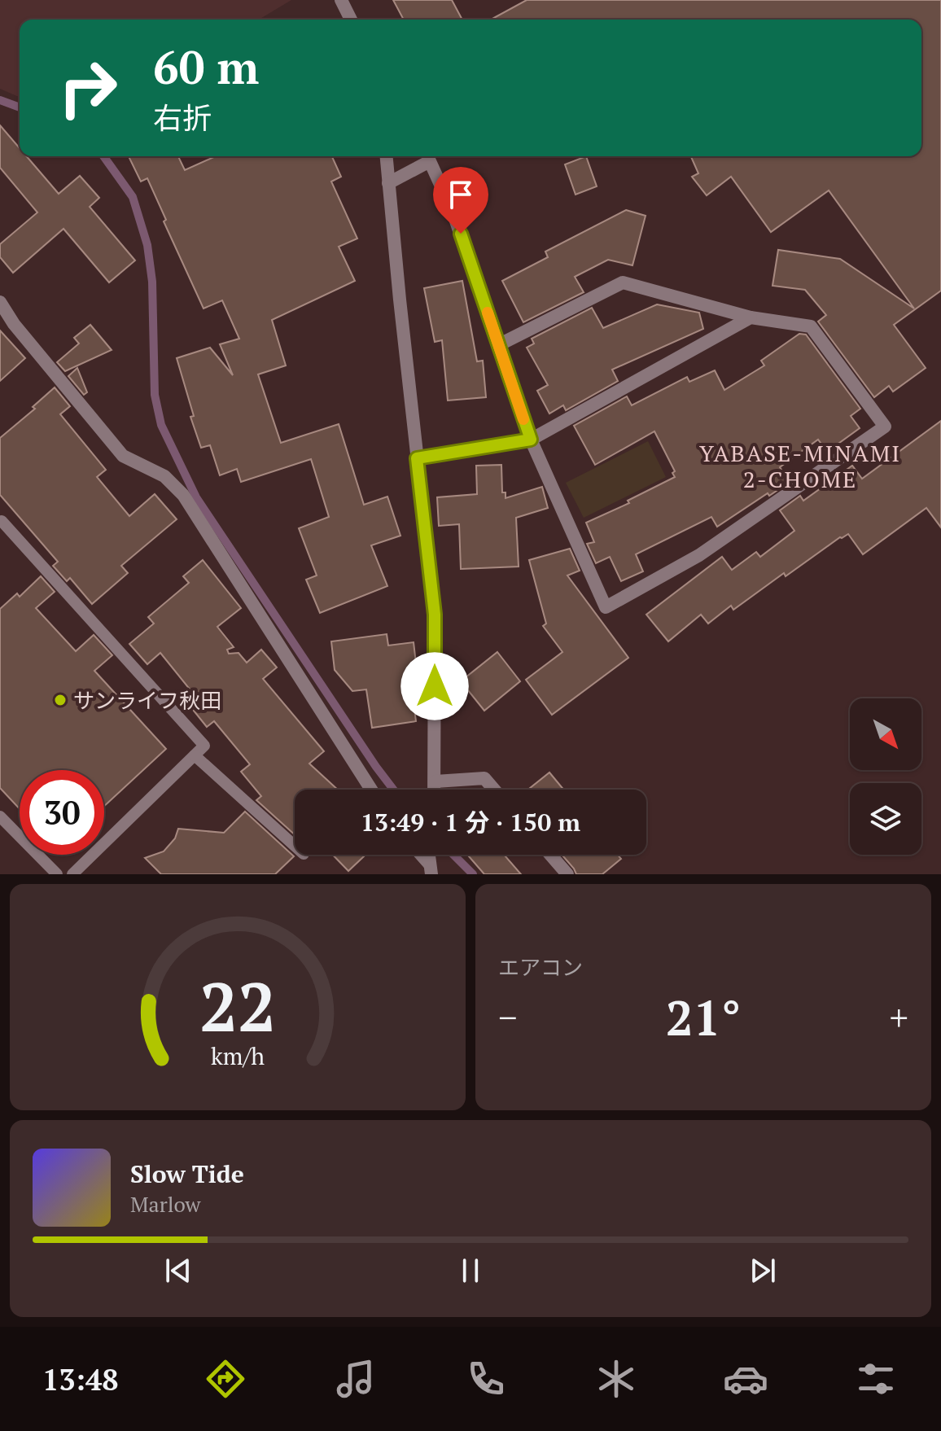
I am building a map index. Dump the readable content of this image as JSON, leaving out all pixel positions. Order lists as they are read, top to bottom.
{
  "districts": ["YABASE-MINAMI 2-CHOME"],
  "places": ["サンライフ秋田"],
  "north": "bottom right",
  "page": {
    "turn": ["60 m", "右折"],
    "limit": "30",
    "trip": "13:49 · 1 分 · 150 m",
    "tile": "エアコン",
    "heat": ["−", "21°", "+"],
    "song": ["Slow Tide", "Marlow"],
    "tabs": "13:48",
    "gauge": ["22", "km/h"]
  }
}
